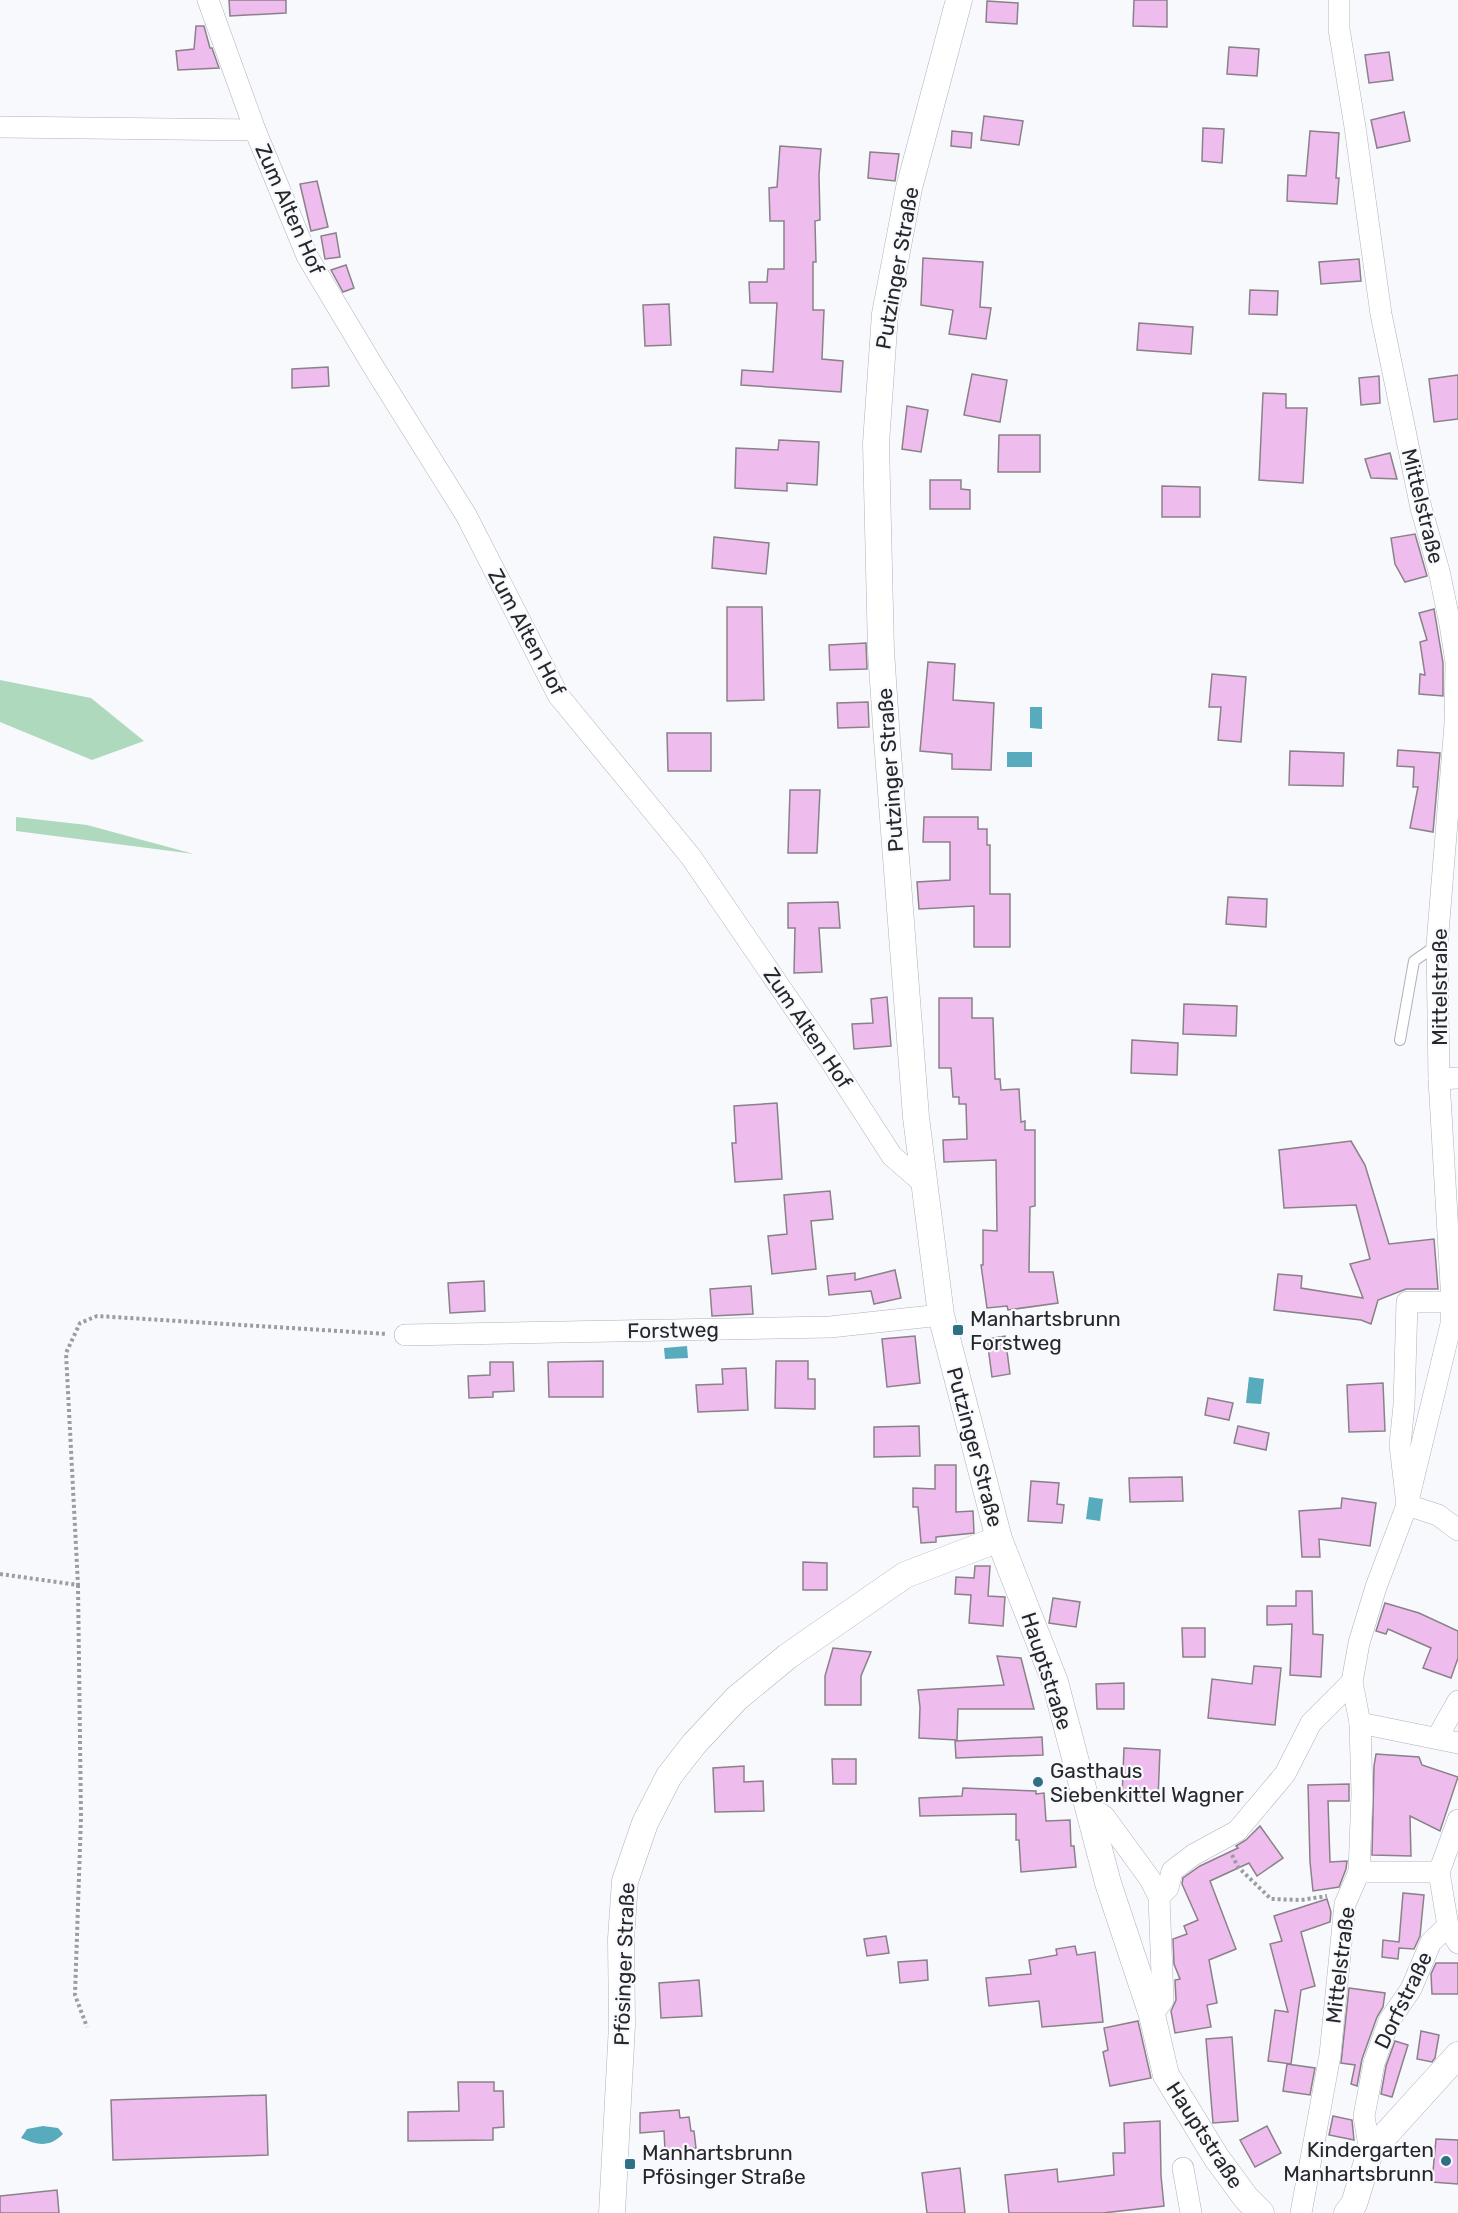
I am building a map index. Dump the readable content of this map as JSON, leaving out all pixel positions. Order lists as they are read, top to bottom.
{
  "streets": {
    "street": [
      "Zum Alten Hof",
      "Putzinger Straße",
      "Mittelstraße",
      "Forstweg",
      "Hauptstraße",
      "Pfösinger Straße",
      "Dorfstraße"
    ]
  },
  "crossings": [
    ["Zum Alten Hof", "Putzinger Straße"],
    ["Putzinger Straße", "Forstweg"],
    ["Putzinger Straße", "Hauptstraße"],
    ["Putzinger Straße", "Pfösinger Straße"],
    ["Hauptstraße", "Pfösinger Straße"]
  ],
  "places": {
    "transit": ["Manhartsbrunn Forstweg", "Manhartsbrunn Pfösinger Straße"],
    "other": ["Gasthaus Siebenkittel Wagner", "Kindergarten Manhartsbrunn"]
  }
}
